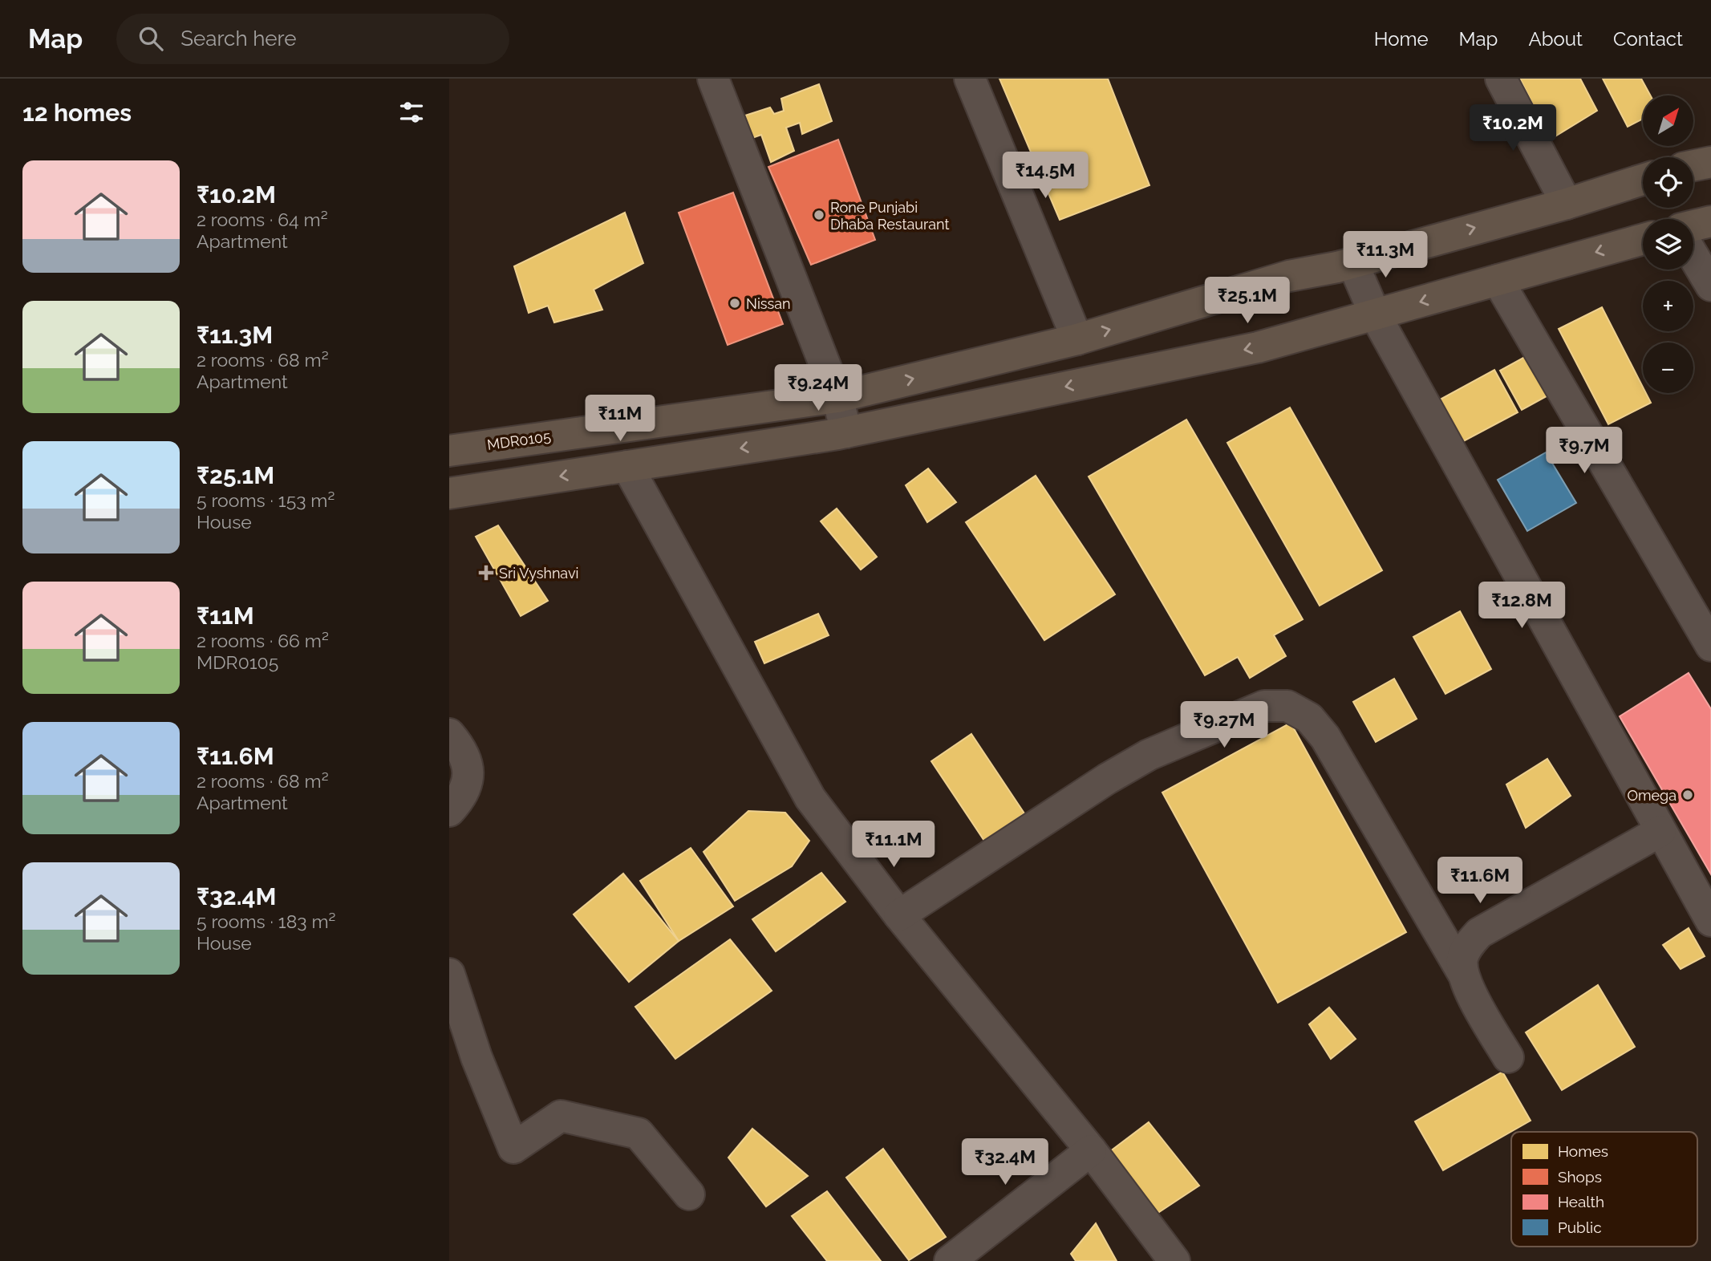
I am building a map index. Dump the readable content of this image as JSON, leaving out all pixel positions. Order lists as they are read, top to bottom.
{
  "streets": {
    "main road": ["MDR0105"]
  },
  "places": {
    "other": ["Rone Punjabi Dhaba Restaurant", "Nissan", "Omega"],
    "health": ["Sri Vyshnavi"]
  },
  "legend": [
    "Homes",
    "Shops",
    "Health",
    "Public"
  ],
  "north": "top right",
  "page": {
    "header": "Map",
    "search": "Search here",
    "nav": [
      "Home",
      "Map",
      "About",
      "Contact"
    ],
    "heading": "12 homes",
    "map_buttons": ["+", "−"],
    "price": [
      "₹10.2M",
      "₹14.5M",
      "₹11.3M",
      "₹25.1M",
      "₹9.24M",
      "₹11M",
      "₹9.7M",
      "₹12.8M",
      "₹9.27M",
      "₹11.1M",
      "₹11.6M",
      "₹32.4M"
    ],
    "list": [
      {
        "name": "₹10.2M",
        "note": "2 rooms · 64 m² · Apartment"
      },
      {
        "name": "₹11.3M",
        "note": "2 rooms · 68 m² · Apartment"
      },
      {
        "name": "₹25.1M",
        "note": "5 rooms · 153 m² · House"
      },
      {
        "name": "₹11M",
        "note": "2 rooms · 66 m² · MDR0105"
      },
      {
        "name": "₹11.6M",
        "note": "2 rooms · 68 m² · Apartment"
      },
      {
        "name": "₹32.4M",
        "note": "5 rooms · 183 m² · House"
      }
    ]
  }
}
